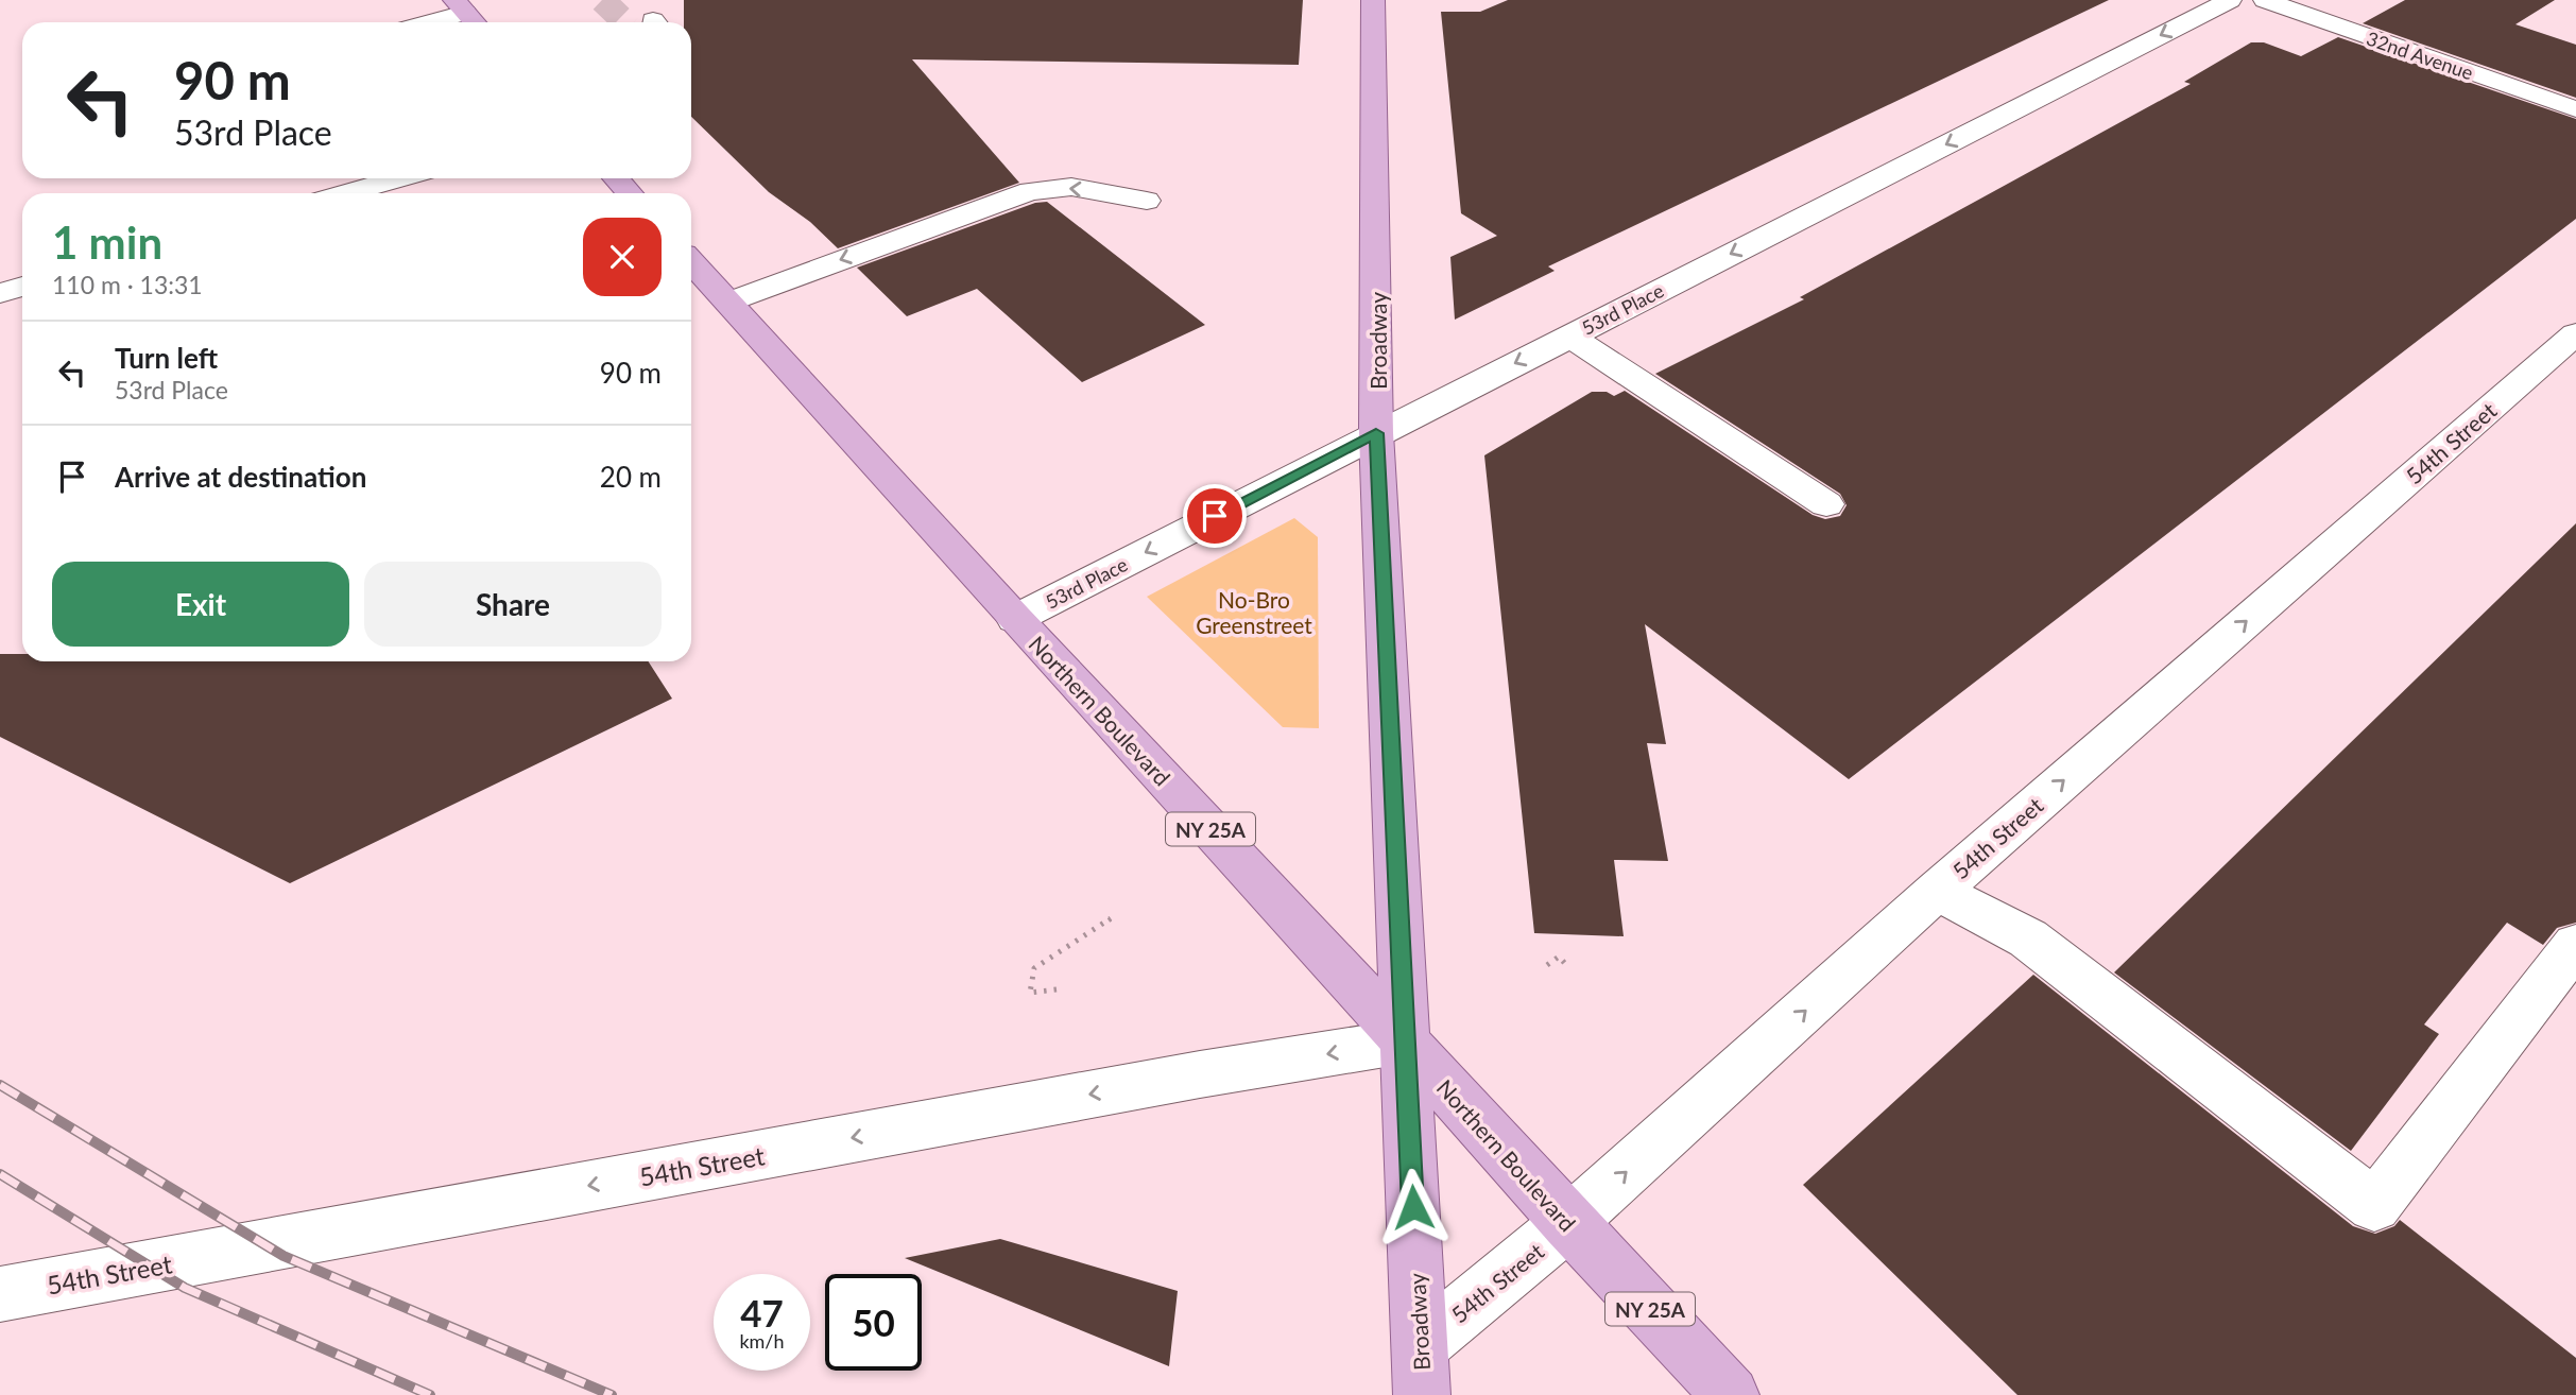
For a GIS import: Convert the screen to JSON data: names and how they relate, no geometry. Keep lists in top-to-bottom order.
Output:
{
  "streets": {
    "main road": ["Broadway", "Northern Boulevard", "NY 25A"],
    "street": ["32nd Avenue", "53rd Place", "54th Street"]
  },
  "crossings": [
    ["53rd Place", "Broadway"],
    ["53rd Place", "Northern Boulevard"],
    ["Broadway", "54th Street"],
    ["Broadway", "Northern Boulevard"],
    ["54th Street", "Northern Boulevard"]
  ],
  "one_way": ["53rd Place"],
  "parks": ["No-Bro Greenstreet"],
  "page": {
    "turn": ["90 m", "53rd Place"],
    "heading": ["1 min", "110 m · 13:31"],
    "list": [
      {
        "name": "Turn left",
        "note": "53rd Place",
        "value": "90 m"
      },
      {
        "name": "Arrive at destination",
        "value": "20 m"
      }
    ],
    "buttons": ["Exit", "Share"],
    "speed": "47 km/h",
    "limit": "50"
  }
}
